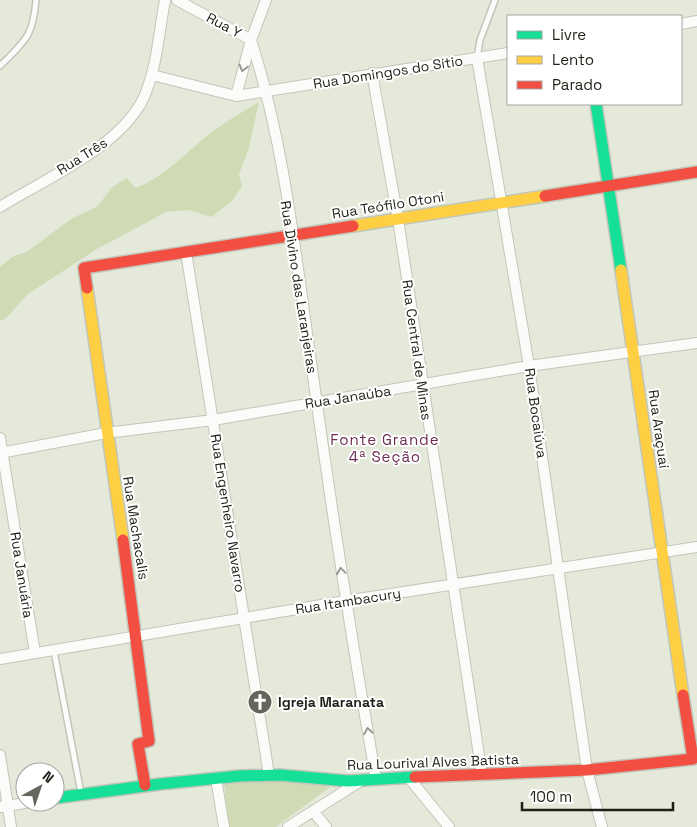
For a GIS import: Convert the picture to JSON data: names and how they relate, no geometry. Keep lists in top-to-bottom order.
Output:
{
  "streets": {
    "street": [
      "Rua Y",
      "Rua Domingos do Sítio",
      "Rua Três",
      "Rua Teófilo Otoni",
      "Rua Divino das Laranjeiras",
      "Rua Central de Minas",
      "Rua Janaúba",
      "Rua Bocaiúva",
      "Rua Araçuaí",
      "Rua Engenheiro Navarro",
      "Rua Machacalis",
      "Rua Januária",
      "Rua Itambacury",
      "Rua Lourival Alves Batista"
    ]
  },
  "crossings": [
    ["Rua Y", "Rua Domingos do Sítio"],
    ["Rua Y", "Rua Divino das Laranjeiras"],
    ["Rua Domingos do Sítio", "Rua Divino das Laranjeiras"],
    ["Rua Domingos do Sítio", "Rua Central de Minas"],
    ["Rua Domingos do Sítio", "Rua Bocaiúva"],
    ["Rua Teófilo Otoni", "Rua Divino das Laranjeiras"],
    ["Rua Teófilo Otoni", "Rua Central de Minas"],
    ["Rua Teófilo Otoni", "Rua Bocaiúva"],
    ["Rua Teófilo Otoni", "Rua Araçuaí"],
    ["Rua Teófilo Otoni", "Rua Engenheiro Navarro"],
    ["Rua Teófilo Otoni", "Rua Machacalis"],
    ["Rua Divino das Laranjeiras", "Rua Janaúba"],
    ["Rua Divino das Laranjeiras", "Rua Itambacury"],
    ["Rua Divino das Laranjeiras", "Rua Lourival Alves Batista"],
    ["Rua Central de Minas", "Rua Janaúba"],
    ["Rua Central de Minas", "Rua Itambacury"],
    ["Rua Central de Minas", "Rua Lourival Alves Batista"],
    ["Rua Janaúba", "Rua Bocaiúva"],
    ["Rua Janaúba", "Rua Araçuaí"],
    ["Rua Janaúba", "Rua Engenheiro Navarro"],
    ["Rua Janaúba", "Rua Machacalis"],
    ["Rua Janaúba", "Rua Januária"],
    ["Rua Bocaiúva", "Rua Itambacury"],
    ["Rua Bocaiúva", "Rua Lourival Alves Batista"],
    ["Rua Araçuaí", "Rua Itambacury"],
    ["Rua Araçuaí", "Rua Lourival Alves Batista"],
    ["Rua Engenheiro Navarro", "Rua Itambacury"],
    ["Rua Engenheiro Navarro", "Rua Lourival Alves Batista"],
    ["Rua Machacalis", "Rua Itambacury"],
    ["Rua Machacalis", "Rua Lourival Alves Batista"],
    ["Rua Januária", "Rua Itambacury"]
  ],
  "one_way": ["Rua Divino das Laranjeiras"],
  "districts": ["Fonte Grande 4ª Seção"],
  "places": {
    "church": ["Igreja Maranata"]
  },
  "legend": ["Livre", "Lento", "Parado"],
  "scale_bar": "100 m",
  "north": "top right"
}
